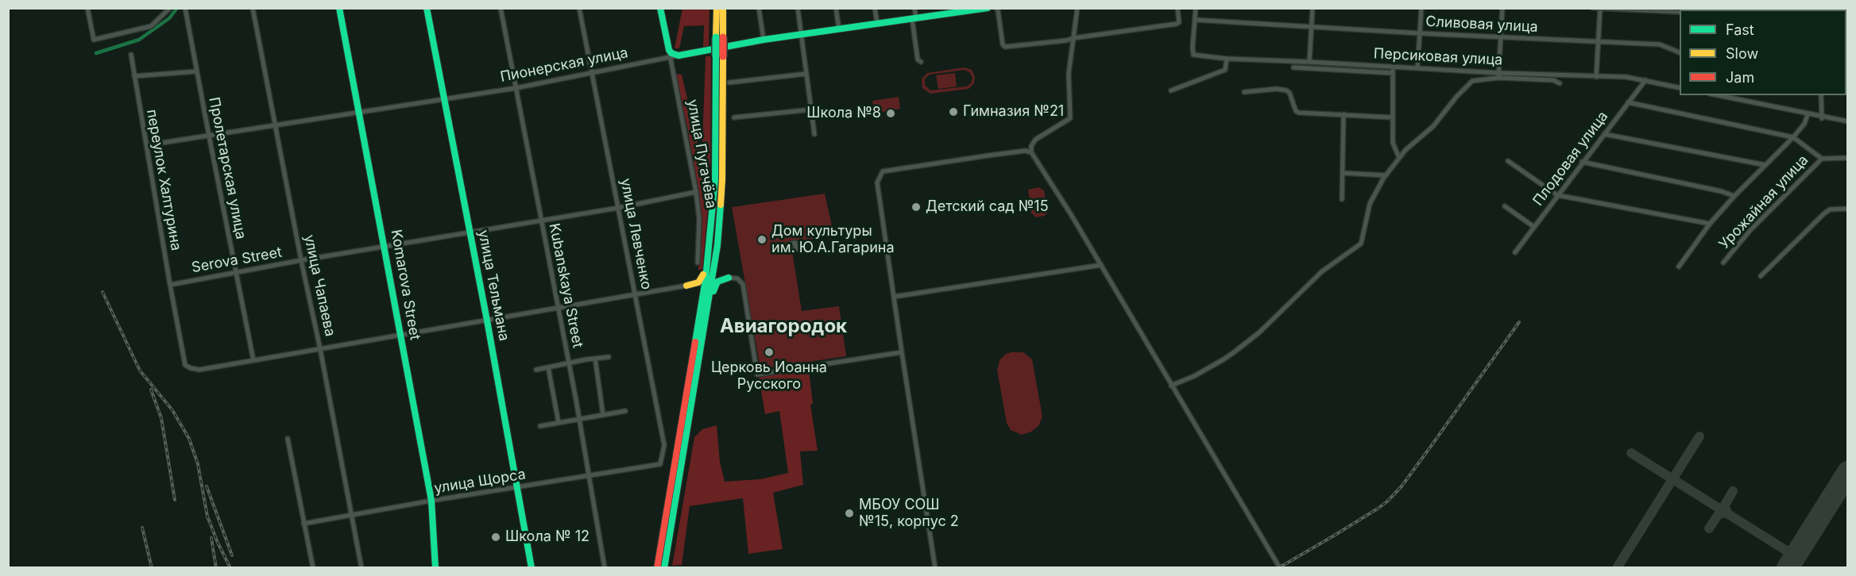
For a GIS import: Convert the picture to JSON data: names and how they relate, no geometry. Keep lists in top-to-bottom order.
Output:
{
  "streets": {
    "main road": ["улица Пугачёва", "Komarova Street", "улица Тельмана"],
    "street": [
      "Сливовая улица",
      "Персиковая улица",
      "Пионерская улица",
      "Плодовая улица",
      "Пролетарская улица",
      "переулок Халтурина",
      "Урожайная улица",
      "улица Левченко",
      "Serova Street",
      "улица Чапаева",
      "Kubanskaya Street",
      "улица Щорса"
    ]
  },
  "crossings": [
    ["Сливовая улица", "Персиковая улица"],
    ["Персиковая улица", "Плодовая улица"],
    ["Пионерская улица", "улица Пугачёва"],
    ["Пионерская улица", "Пролетарская улица"],
    ["Пионерская улица", "переулок Халтурина"],
    ["Пионерская улица", "улица Левченко"],
    ["Пионерская улица", "Komarova Street"],
    ["Пионерская улица", "улица Чапаева"],
    ["Пионерская улица", "улица Тельмана"],
    ["Пионерская улица", "Kubanskaya Street"],
    ["улица Пугачёва", "Serova Street"],
    ["Пролетарская улица", "переулок Халтурина"],
    ["Пролетарская улица", "Serova Street"],
    ["переулок Халтурина", "Serova Street"],
    ["улица Левченко", "Serova Street"],
    ["улица Левченко", "улица Щорса"],
    ["Serova Street", "Komarova Street"],
    ["Serova Street", "улица Чапаева"],
    ["Serova Street", "улица Тельмана"],
    ["Serova Street", "Kubanskaya Street"],
    ["Komarova Street", "улица Щорса"],
    ["улица Чапаева", "улица Щорса"],
    ["улица Тельмана", "улица Щорса"],
    ["Kubanskaya Street", "улица Щорса"]
  ],
  "districts": ["Авиагородок"],
  "places": [
    "Гимназия №21",
    "Школа №8",
    "Детский сад №15",
    "Дом культуры им. Ю.А.Гагарина",
    "Церковь Иоанна Русского",
    "МБОУ СОШ №15, корпус 2",
    "Школа № 12"
  ],
  "legend": ["Fast", "Slow", "Jam"]
}
